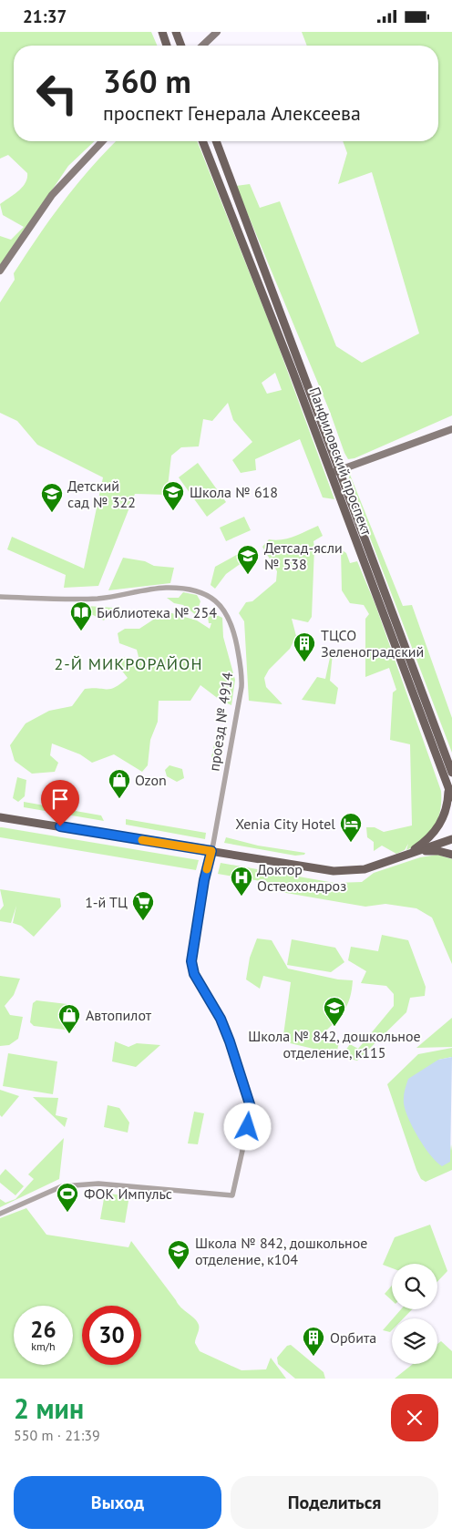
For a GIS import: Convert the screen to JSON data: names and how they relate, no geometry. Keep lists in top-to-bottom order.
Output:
{
  "streets": {
    "main road": ["Панфиловский проспект"],
    "street": ["проезд № 4914"]
  },
  "districts": ["2-Й МИКРОРАЙОН"],
  "places": {
    "school or university": [
      "Школа № 618",
      "Детский сад № 322",
      "Детсад-ясли № 538",
      "Школа № 842, дошкольное отделение, к115",
      "Школа № 842, дошкольное отделение, к104"
    ],
    "library": ["Библиотека № 254"],
    "building": ["ТЦСО Зеленоградский", "Орбита"],
    "shop": ["Ozon", "Автопилот"],
    "hotel": ["Xenia City Hotel"],
    "hospital": ["Доктор Остеохондроз"],
    "supermarket": ["1-й ТЦ"],
    "sports": ["ФОК Импульс"]
  },
  "page": {
    "status": "21:37",
    "turn": ["360 m", "проспект Генерала Алексеева"],
    "speed": "26 km/h",
    "limit": "30",
    "heading": ["2 мин", "550 m · 21:39"],
    "buttons": ["Выход", "Поделиться"]
  }
}
